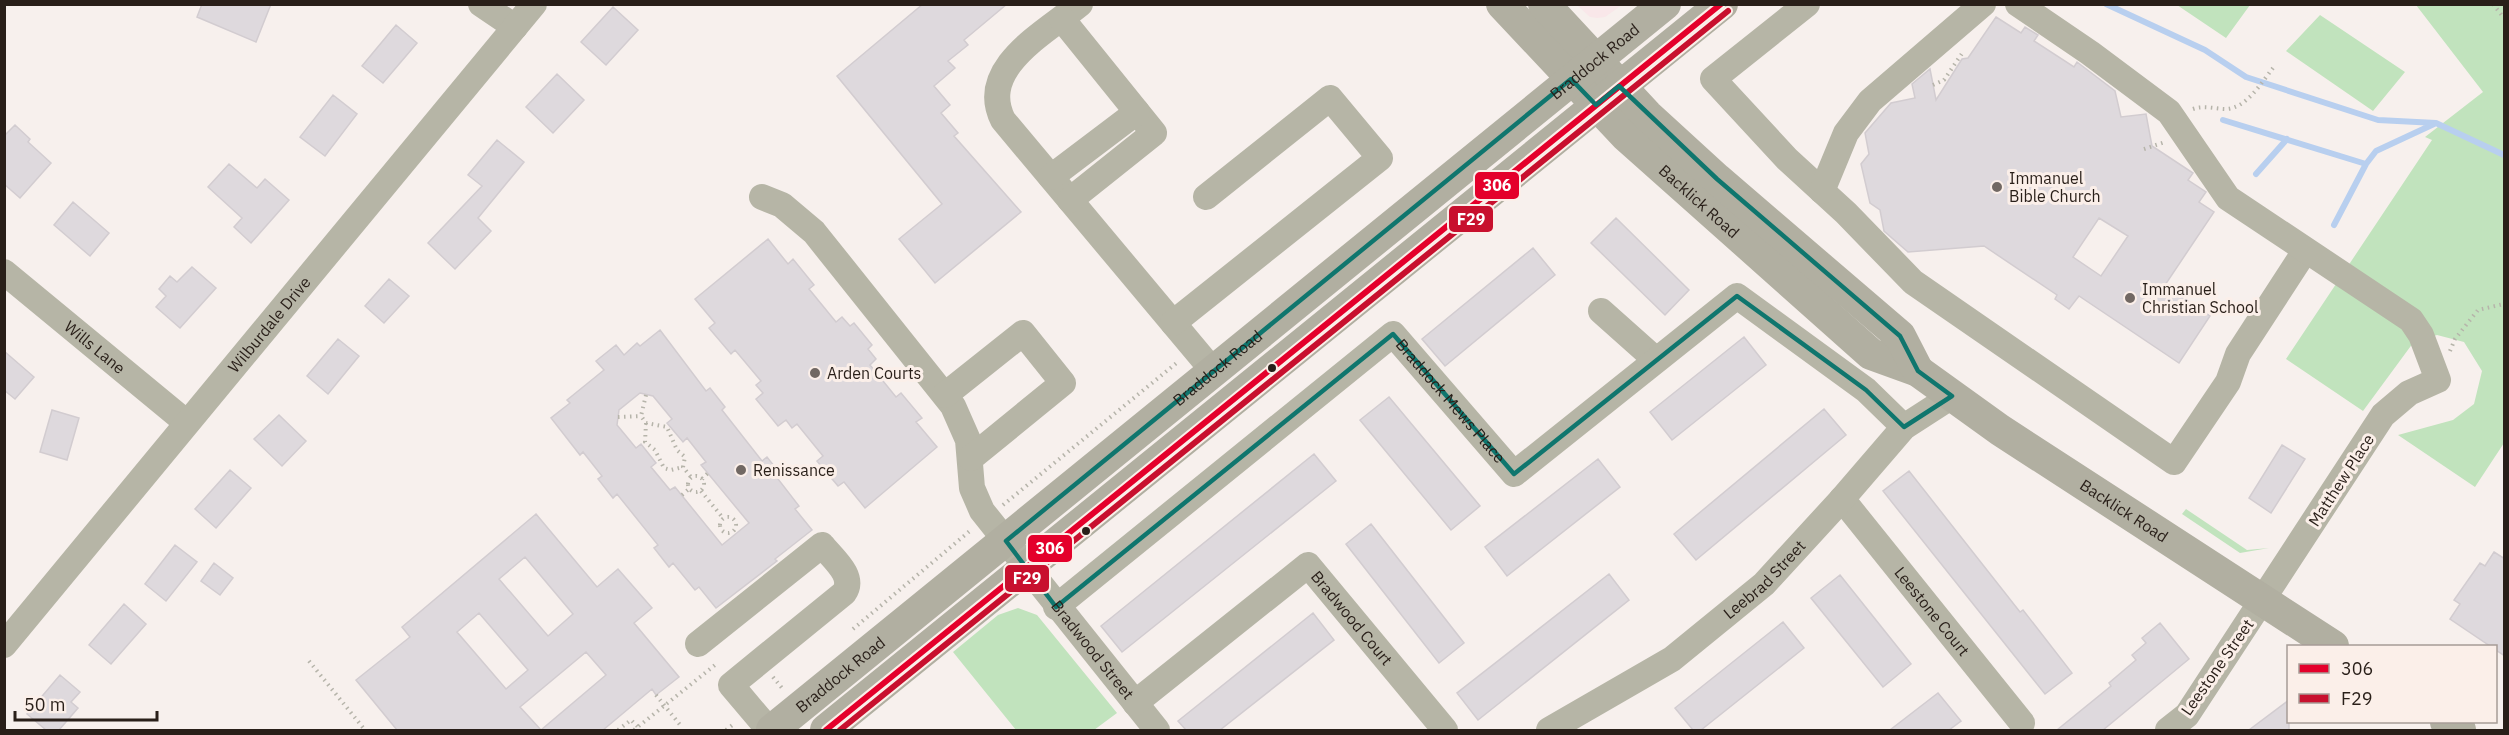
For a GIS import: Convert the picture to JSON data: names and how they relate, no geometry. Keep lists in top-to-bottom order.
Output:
{
  "streets": {
    "main road": ["Braddock Road", "Backlick Road"],
    "street": [
      "Wilburdale Drive",
      "Wills Lane",
      "Braddock Mews Place",
      "Matthew Place",
      "Leebrad Street",
      "Leestone Court",
      "Bradwood Court",
      "Bradwood Street",
      "Leestone Street"
    ]
  },
  "crossings": [
    ["Braddock Road", "Backlick Road"],
    ["Braddock Road", "Bradwood Street"],
    ["Backlick Road", "Matthew Place"],
    ["Backlick Road", "Leebrad Street"],
    ["Backlick Road", "Leestone Street"],
    ["Wilburdale Drive", "Wills Lane"],
    ["Braddock Mews Place", "Leebrad Street"],
    ["Braddock Mews Place", "Bradwood Street"],
    ["Matthew Place", "Leestone Street"],
    ["Leebrad Street", "Leestone Court"],
    ["Bradwood Court", "Bradwood Street"]
  ],
  "places": [
    "Immanuel Bible Church",
    "Immanuel Christian School",
    "Arden Courts",
    "Renissance"
  ],
  "lines": ["transit line 306", "transit line F29"],
  "legend": ["306", "F29"],
  "scale_bar": "50 m"
}
